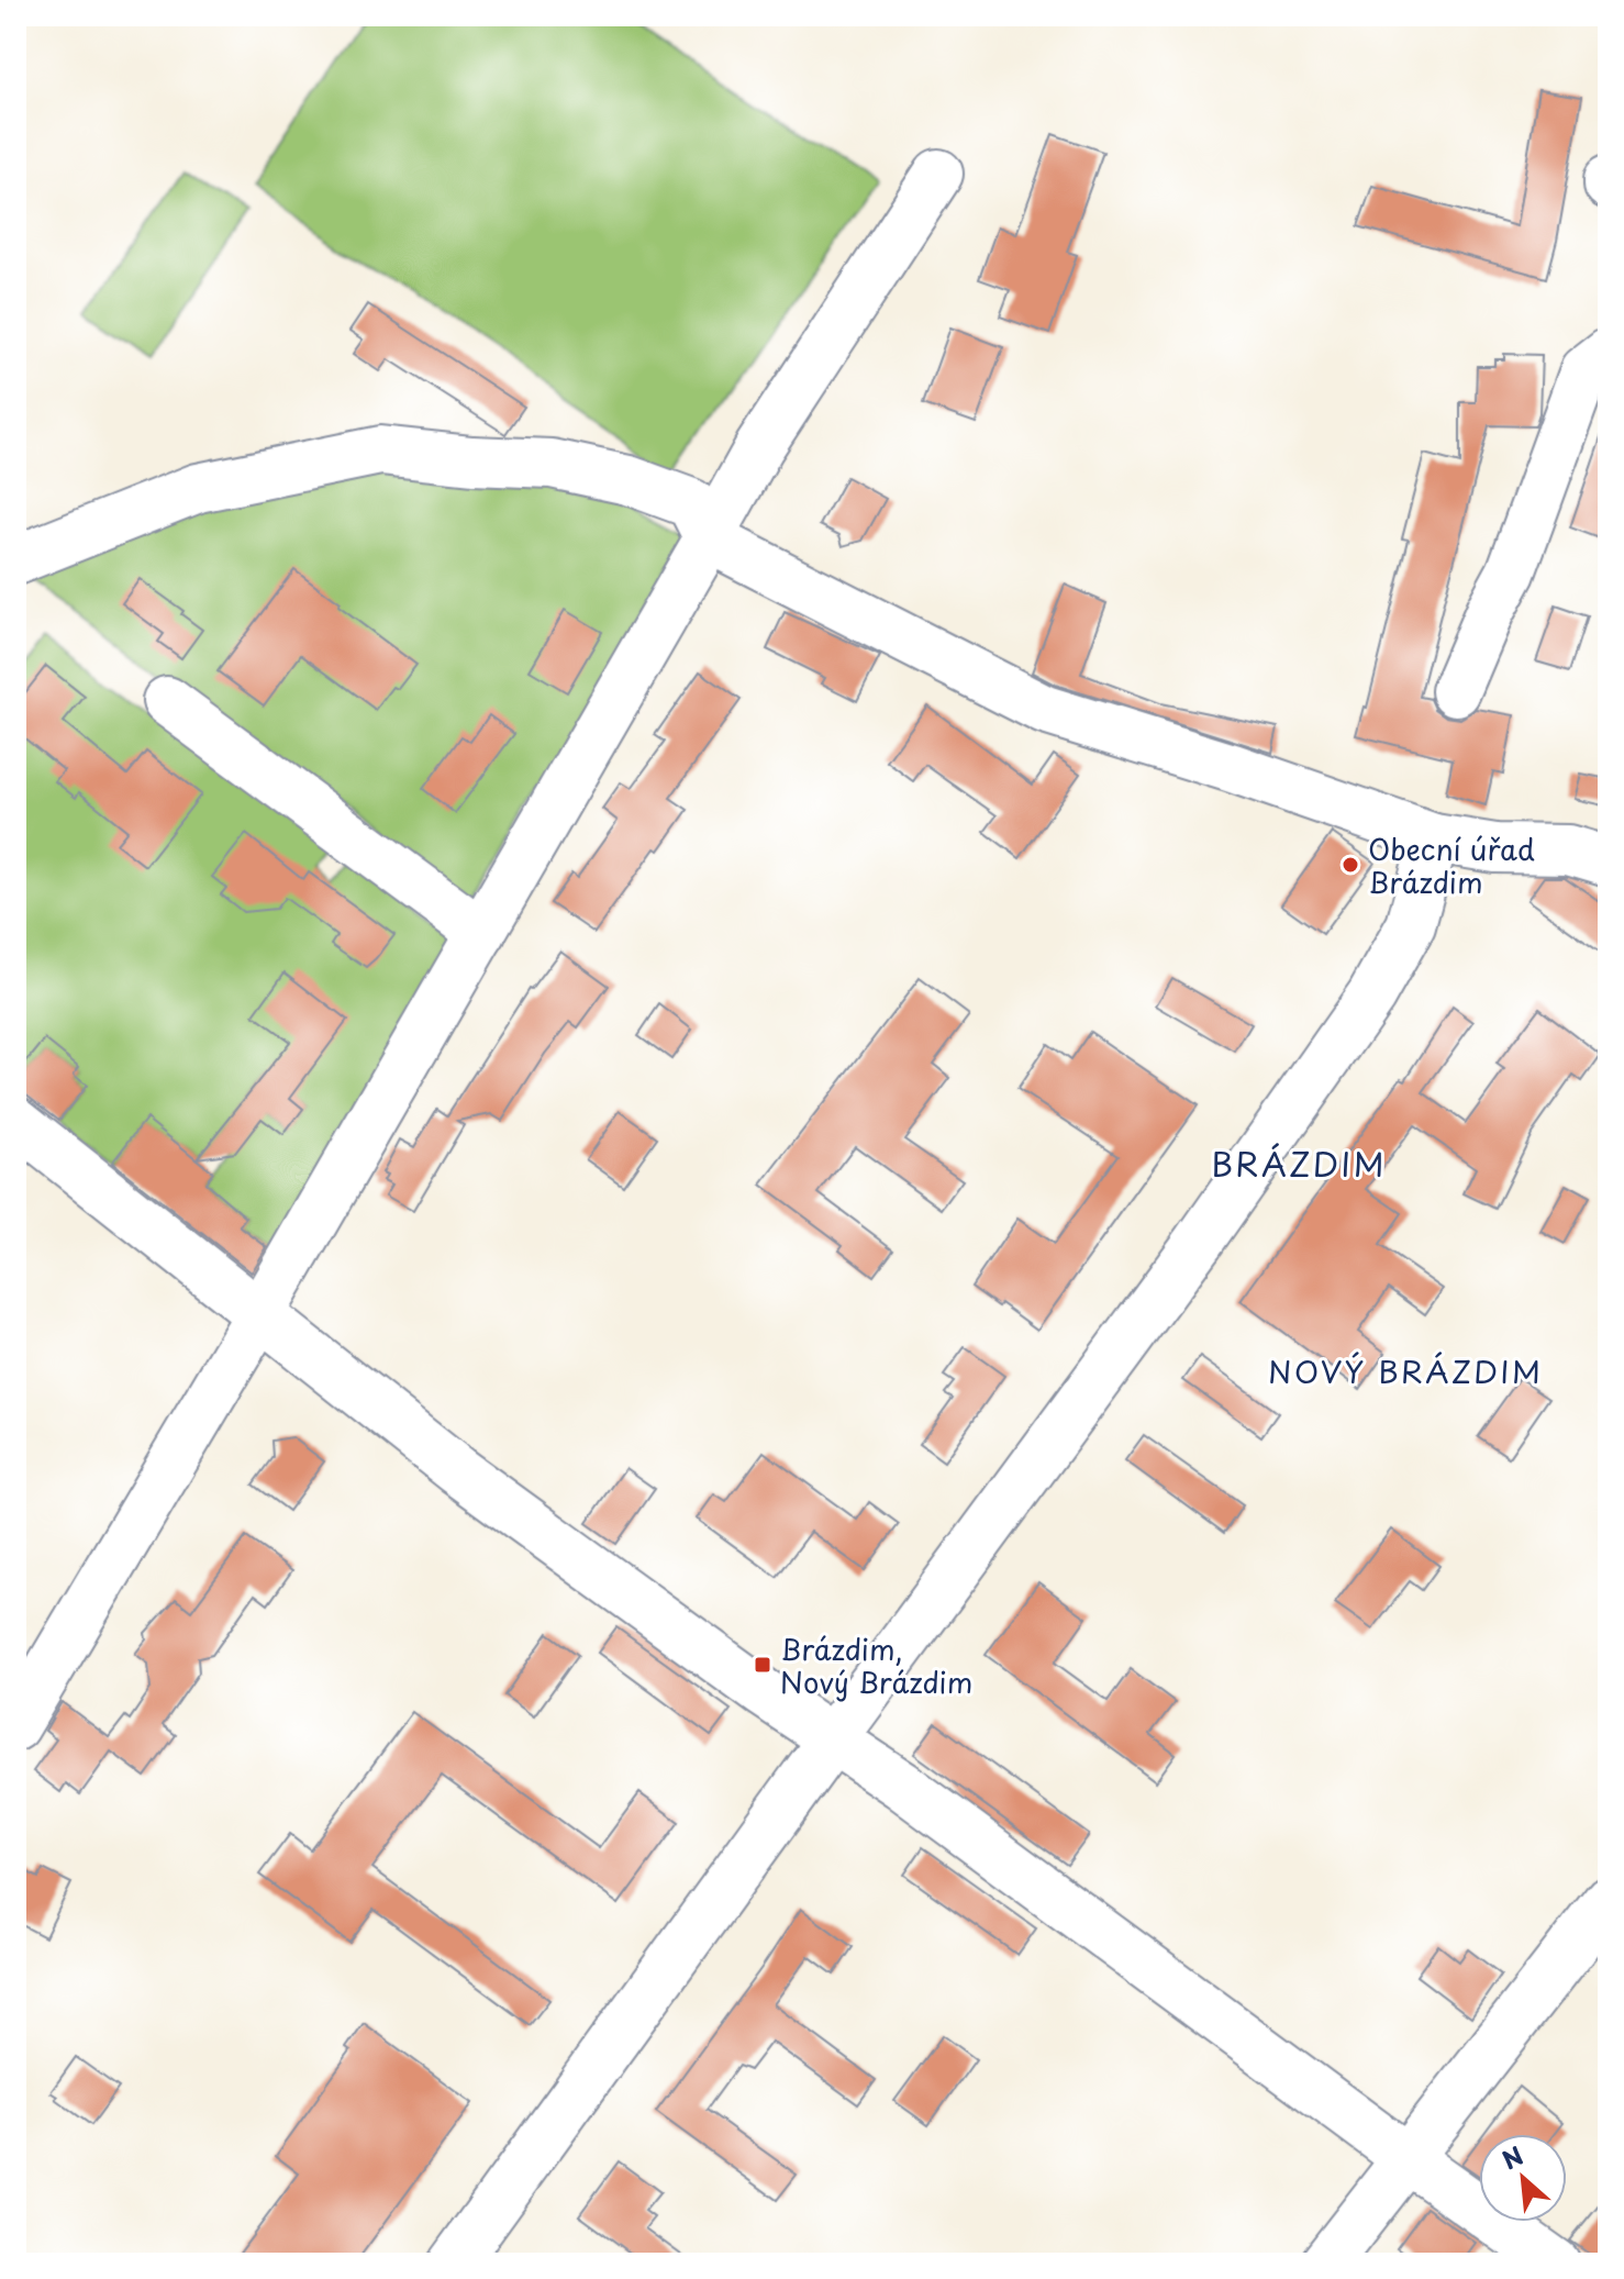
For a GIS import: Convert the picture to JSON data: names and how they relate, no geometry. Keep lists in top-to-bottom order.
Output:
{
  "districts": ["BRÁZDIM", "NOVÝ BRÁZDIM"],
  "places": {
    "other": ["Obecní úřad Brázdim"],
    "transit": ["Brázdim, Nový Brázdim"]
  },
  "north": "top left"
}
